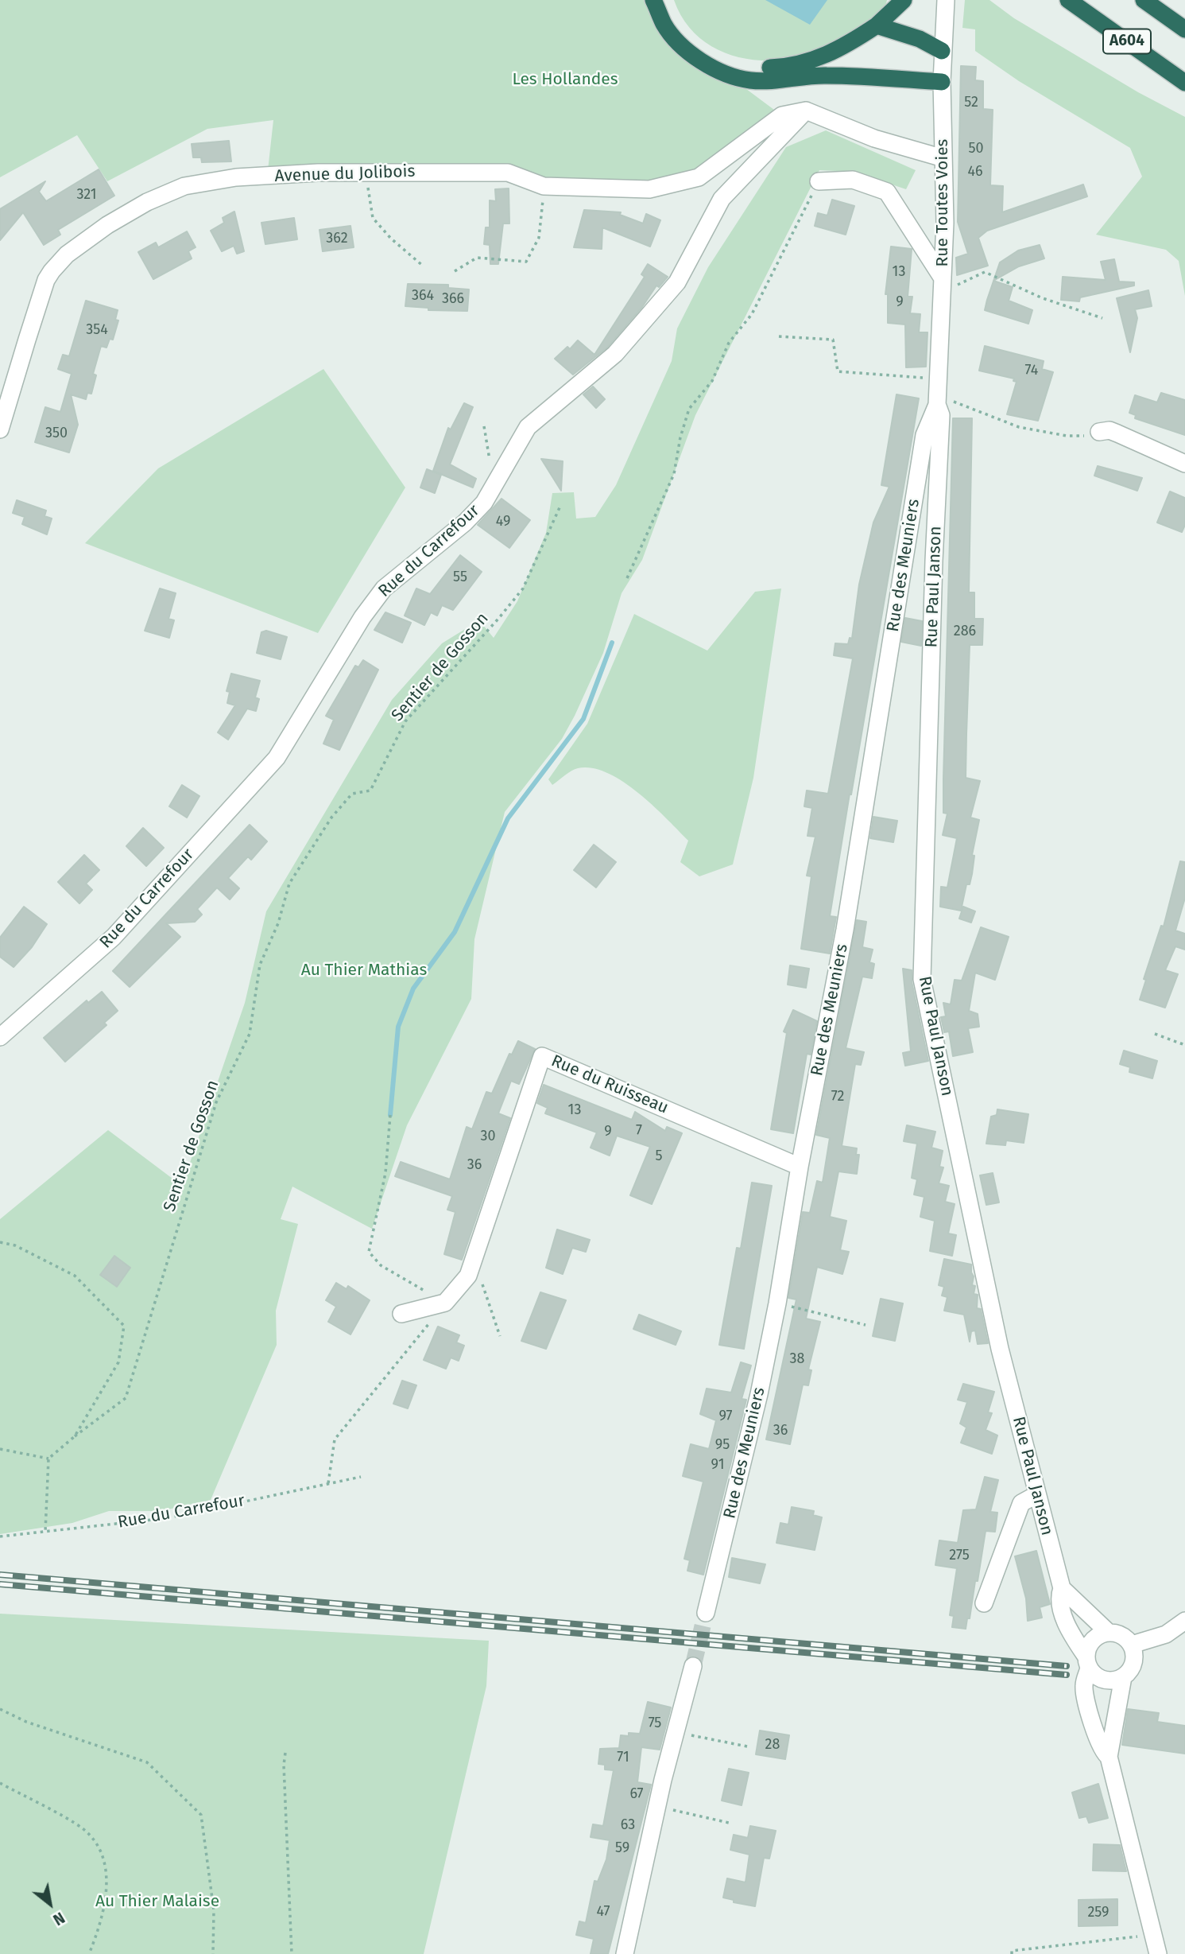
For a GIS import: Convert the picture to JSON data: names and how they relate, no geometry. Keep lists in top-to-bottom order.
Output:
{
  "streets": {
    "highway": ["A604"],
    "street": [
      "Avenue du Jolibois",
      "Rue Toutes Voies",
      "Rue du Carrefour",
      "Rue des Meuniers",
      "Rue Paul Janson",
      "Rue du Ruisseau"
    ],
    "path": ["Sentier de Gosson"]
  },
  "crossings": [
    ["Avenue du Jolibois", "Rue du Carrefour"],
    ["Rue Toutes Voies", "Rue des Meuniers"],
    ["Rue Toutes Voies", "Rue Paul Janson"],
    ["Rue des Meuniers", "Rue Paul Janson"],
    ["Rue des Meuniers", "Rue du Ruisseau"]
  ],
  "parks": ["Les Hollandes", "Au Thier Mathias", "Au Thier Malaise"],
  "house_numbers": [
    "52",
    "50",
    "46",
    "321",
    "362",
    "13",
    "364",
    "366",
    "9",
    "354",
    "74",
    "350",
    "49",
    "55",
    "286",
    "72",
    "13",
    "7",
    "9",
    "30",
    "5",
    "36",
    "38",
    "97",
    "36",
    "95",
    "91",
    "275",
    "75",
    "28",
    "71",
    "67",
    "63",
    "59",
    "47",
    "259"
  ],
  "north": "bottom right"
}
